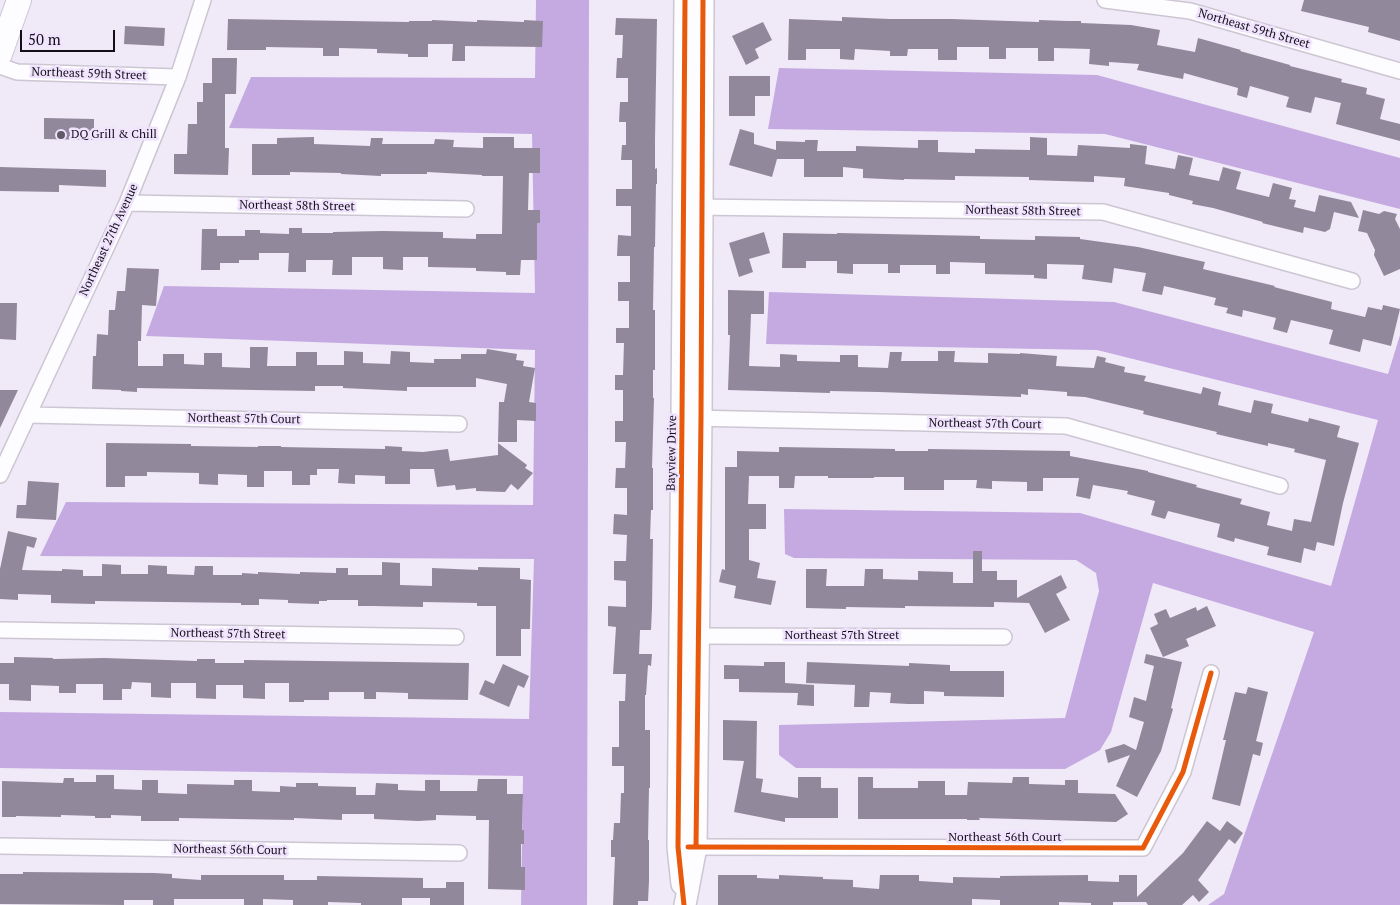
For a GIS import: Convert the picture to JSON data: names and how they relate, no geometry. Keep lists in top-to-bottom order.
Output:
{
  "streets": {
    "street": [
      "Northeast 59th Street",
      "Northeast 58th Street",
      "Northeast 27th Avenue",
      "Northeast 57th Court",
      "Northeast 57th Street",
      "Northeast 56th Court"
    ],
    "cycle path": ["Bayview Drive"]
  },
  "crossings": [
    ["Northeast 59th Street", "Northeast 27th Avenue"],
    ["Northeast 58th Street", "Northeast 27th Avenue"],
    ["Northeast 27th Avenue", "Northeast 57th Court"]
  ],
  "places": ["DQ Grill & Chill"],
  "scale_bar": "50 m"
}
